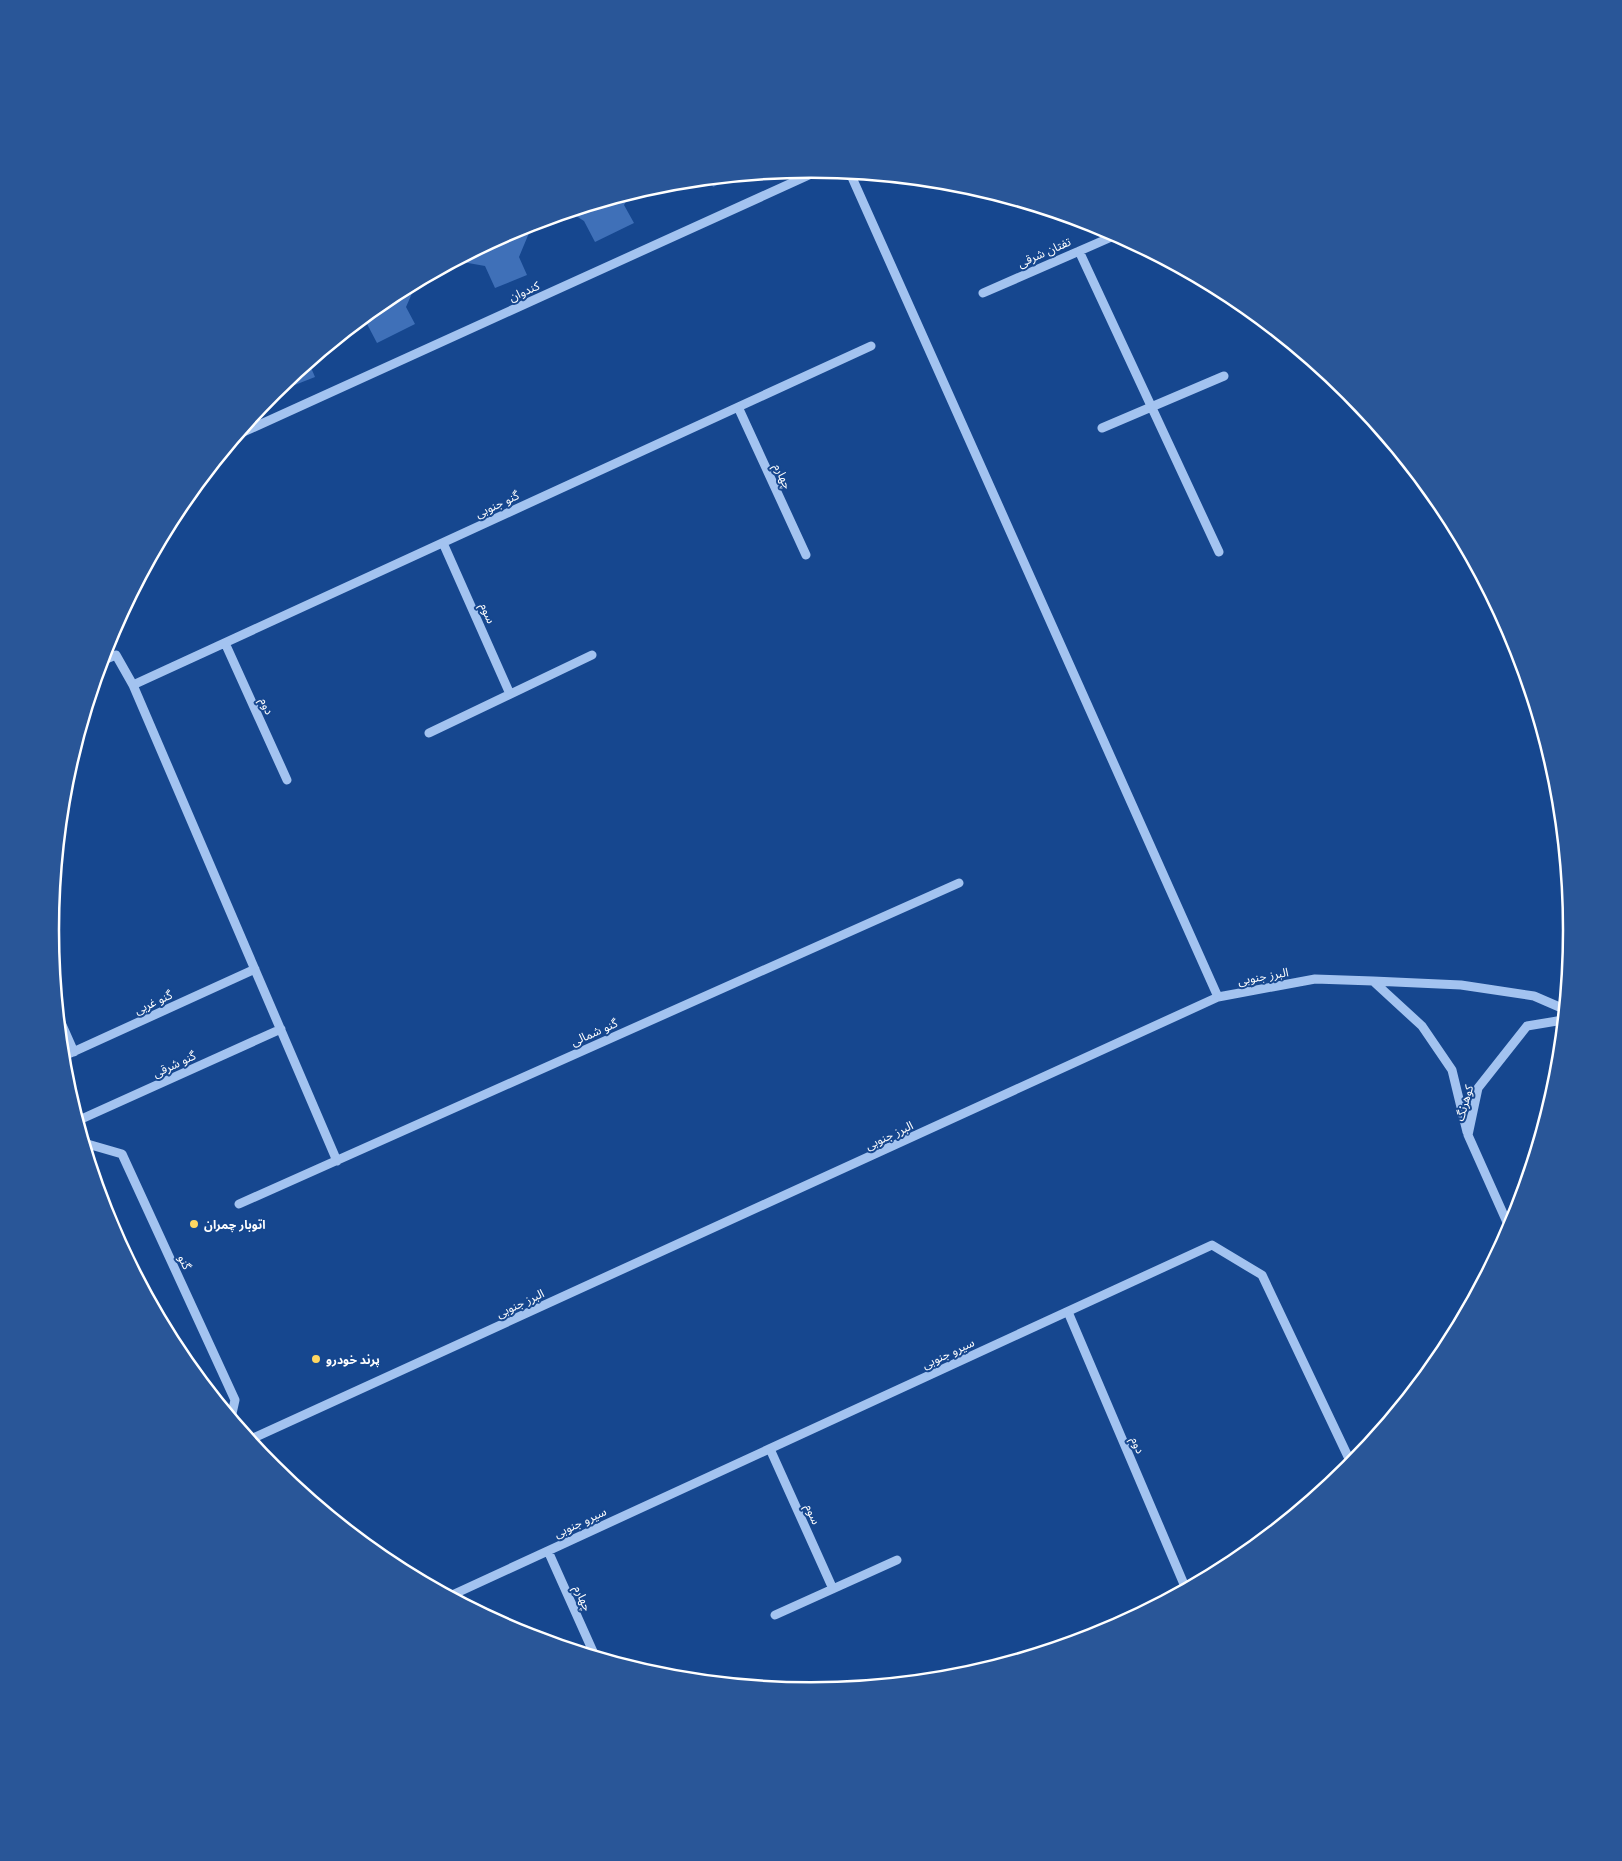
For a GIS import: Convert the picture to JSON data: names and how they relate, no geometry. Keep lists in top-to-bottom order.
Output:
{
  "streets": {
    "street": [
      "تفتان شرقی",
      "کندوان",
      "چهارم",
      "گنو جنوبی",
      "سوم",
      "دوم",
      "البرز جنوبی",
      "گنو غربی",
      "گنو شمالی",
      "گنو شرقی",
      "کوهرنگ",
      "گنو",
      "سیرو جنوبی"
    ]
  },
  "crossings": [
    ["چهارم", "گنو جنوبی"],
    ["چهارم", "سیرو جنوبی"],
    ["گنو جنوبی", "سوم"],
    ["گنو جنوبی", "دوم"],
    ["سوم", "سیرو جنوبی"],
    ["دوم", "سیرو جنوبی"]
  ],
  "places": ["اتوبار چمران", "پرند خودرو"]
}
